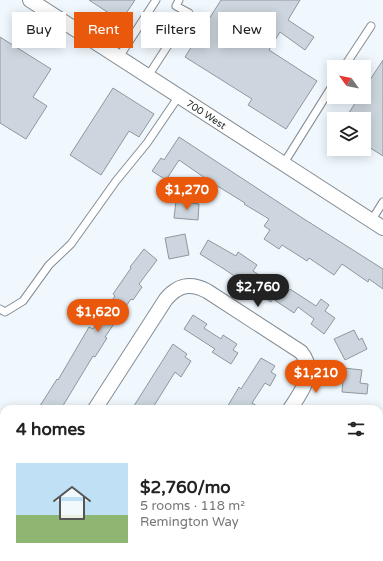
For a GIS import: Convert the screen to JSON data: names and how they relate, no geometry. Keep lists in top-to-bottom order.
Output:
{
  "streets": {
    "street": ["700 West"]
  },
  "north": "top left",
  "page": {
    "chip": [
      "Buy",
      "Rent",
      "Filters",
      "New"
    ],
    "price": [
      "$1,270",
      "$2,760",
      "$1,620",
      "$1,210"
    ],
    "heading": "4 homes",
    "list": [
      {
        "name": "$2,760/mo",
        "note": "5 rooms · 118 m² · Remington Way"
      }
    ]
  }
}
